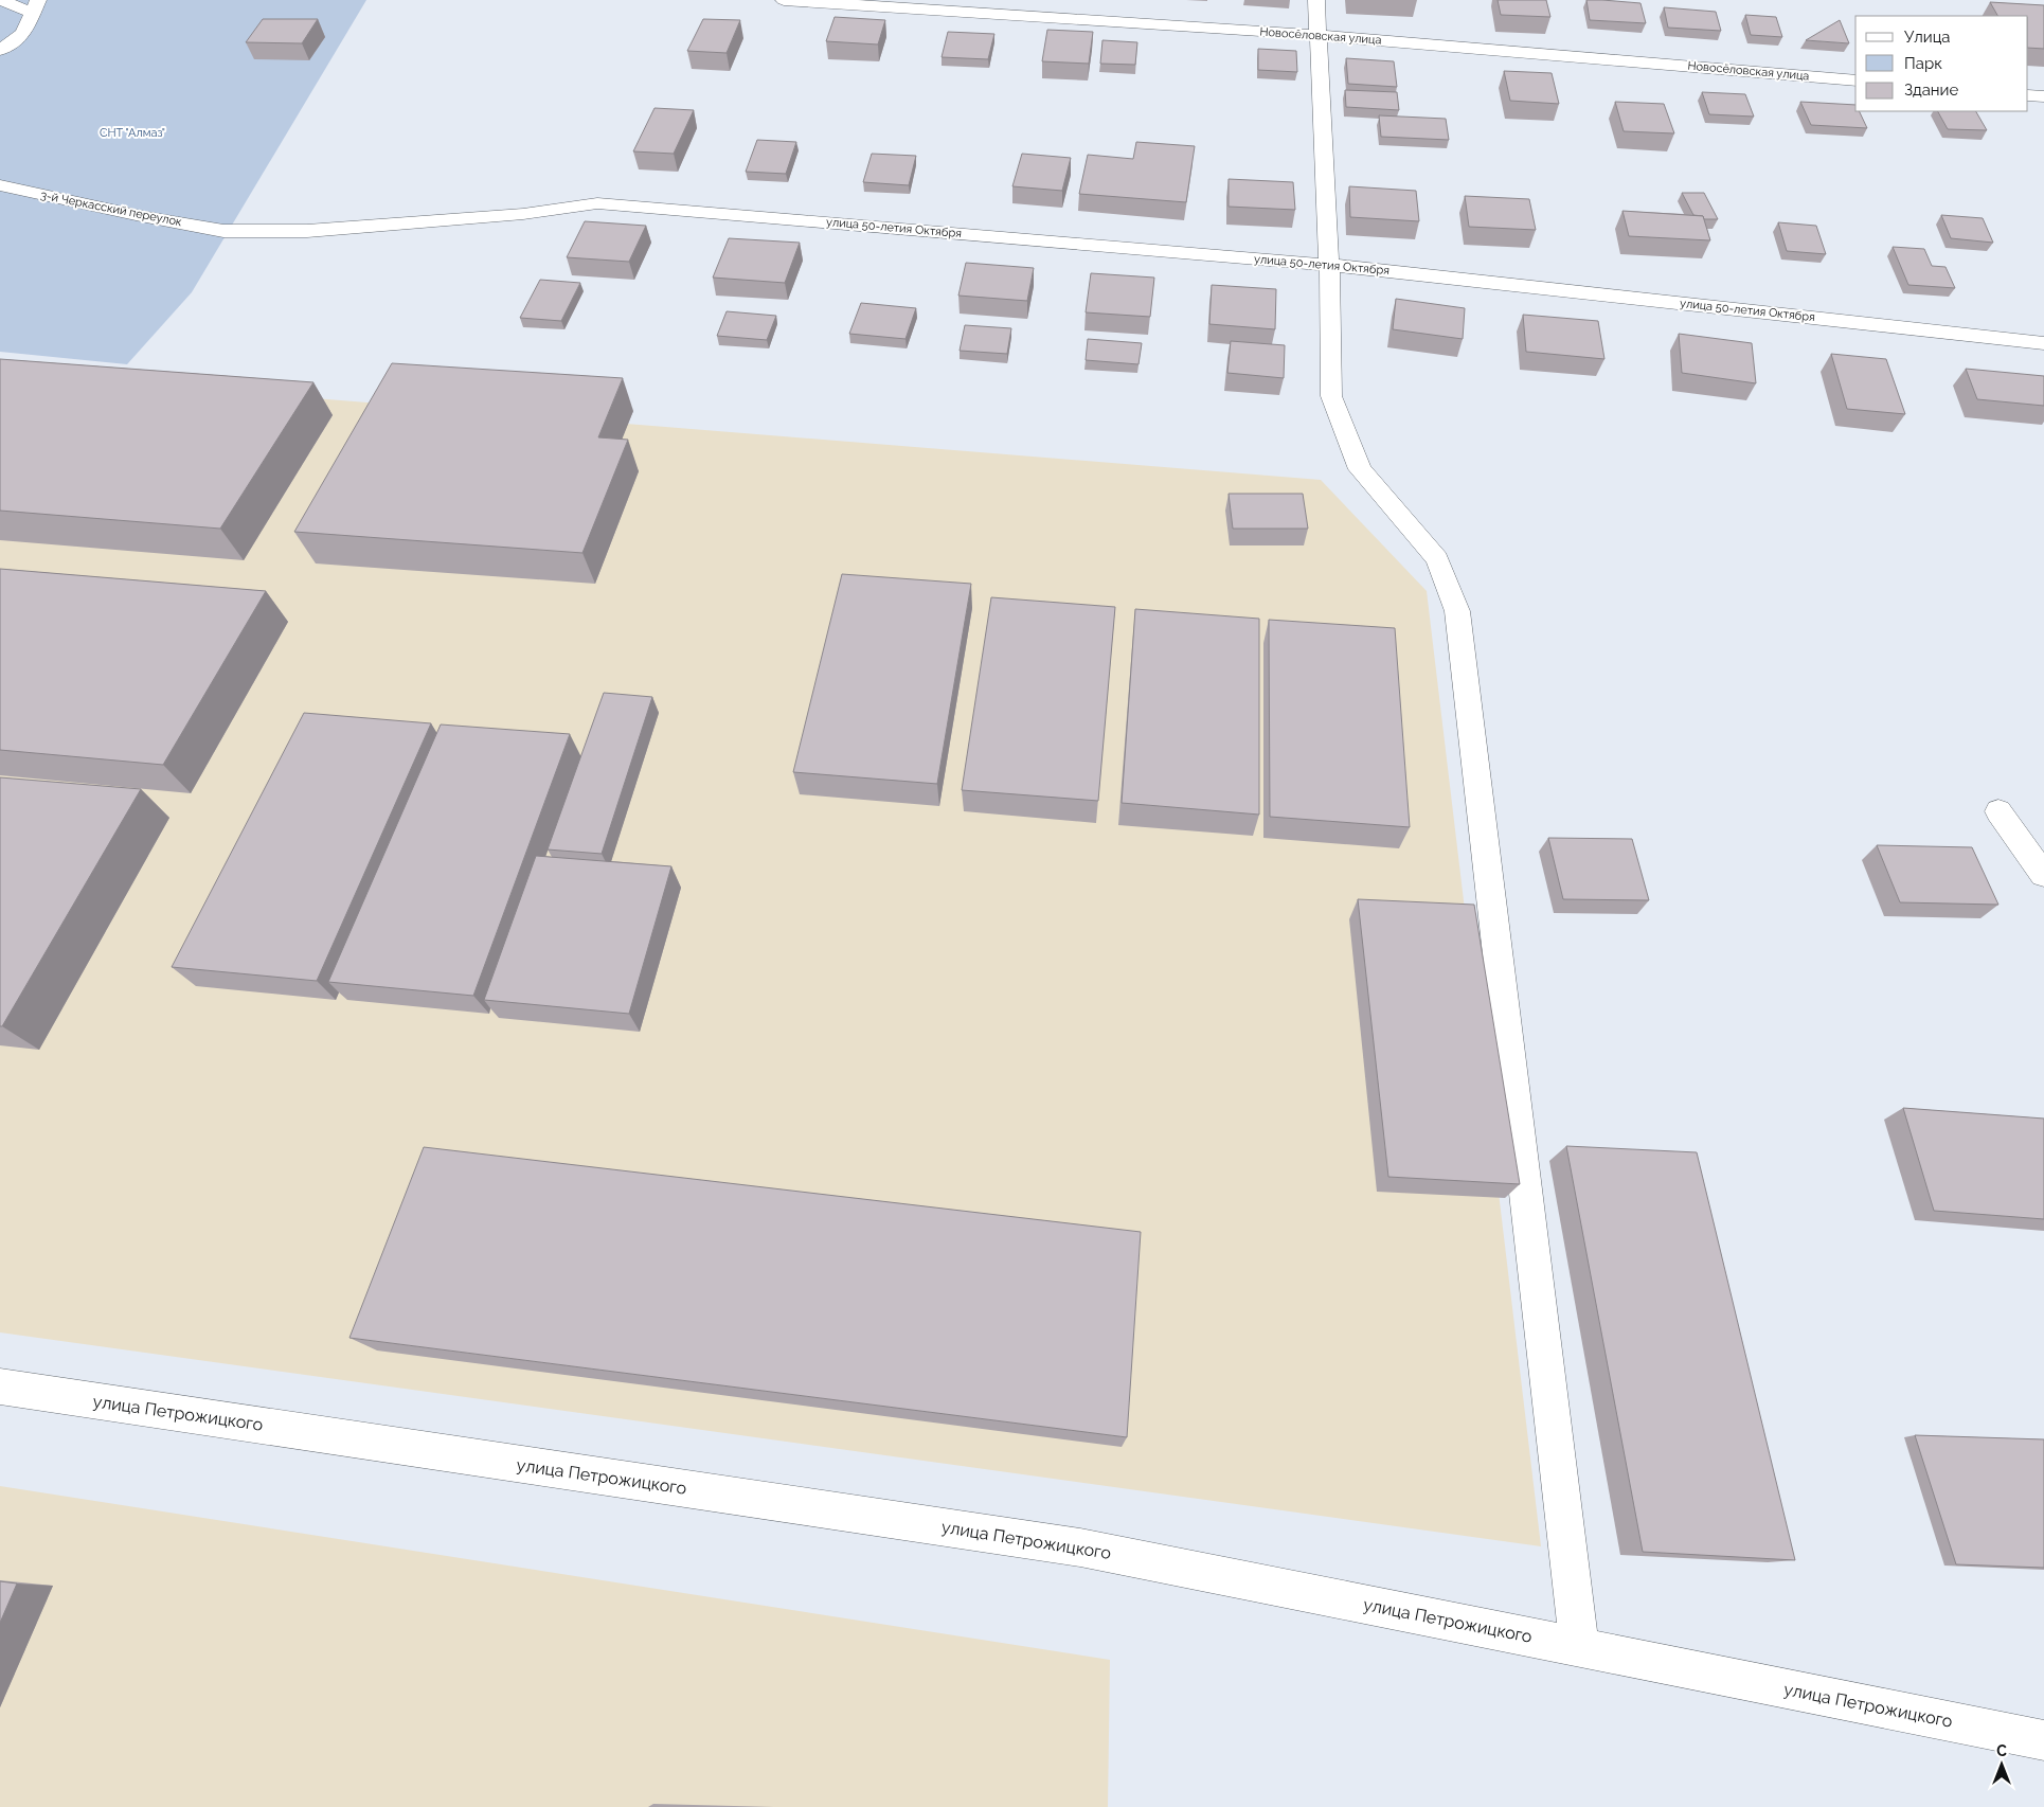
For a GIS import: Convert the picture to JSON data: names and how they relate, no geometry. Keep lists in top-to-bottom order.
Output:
{
  "streets": {
    "street": [
      "Новосёловская улица",
      "3-й Черкасский переулок",
      "улица 50-летия Октября",
      "улица Петрожицкого"
    ]
  },
  "crossings": [
    ["3-й Черкасский переулок", "улица 50-летия Октября"]
  ],
  "parks": ["СНТ \"Алмаз\""],
  "legend": ["Улица", "Парк", "Здание"],
  "north": "top"
}
